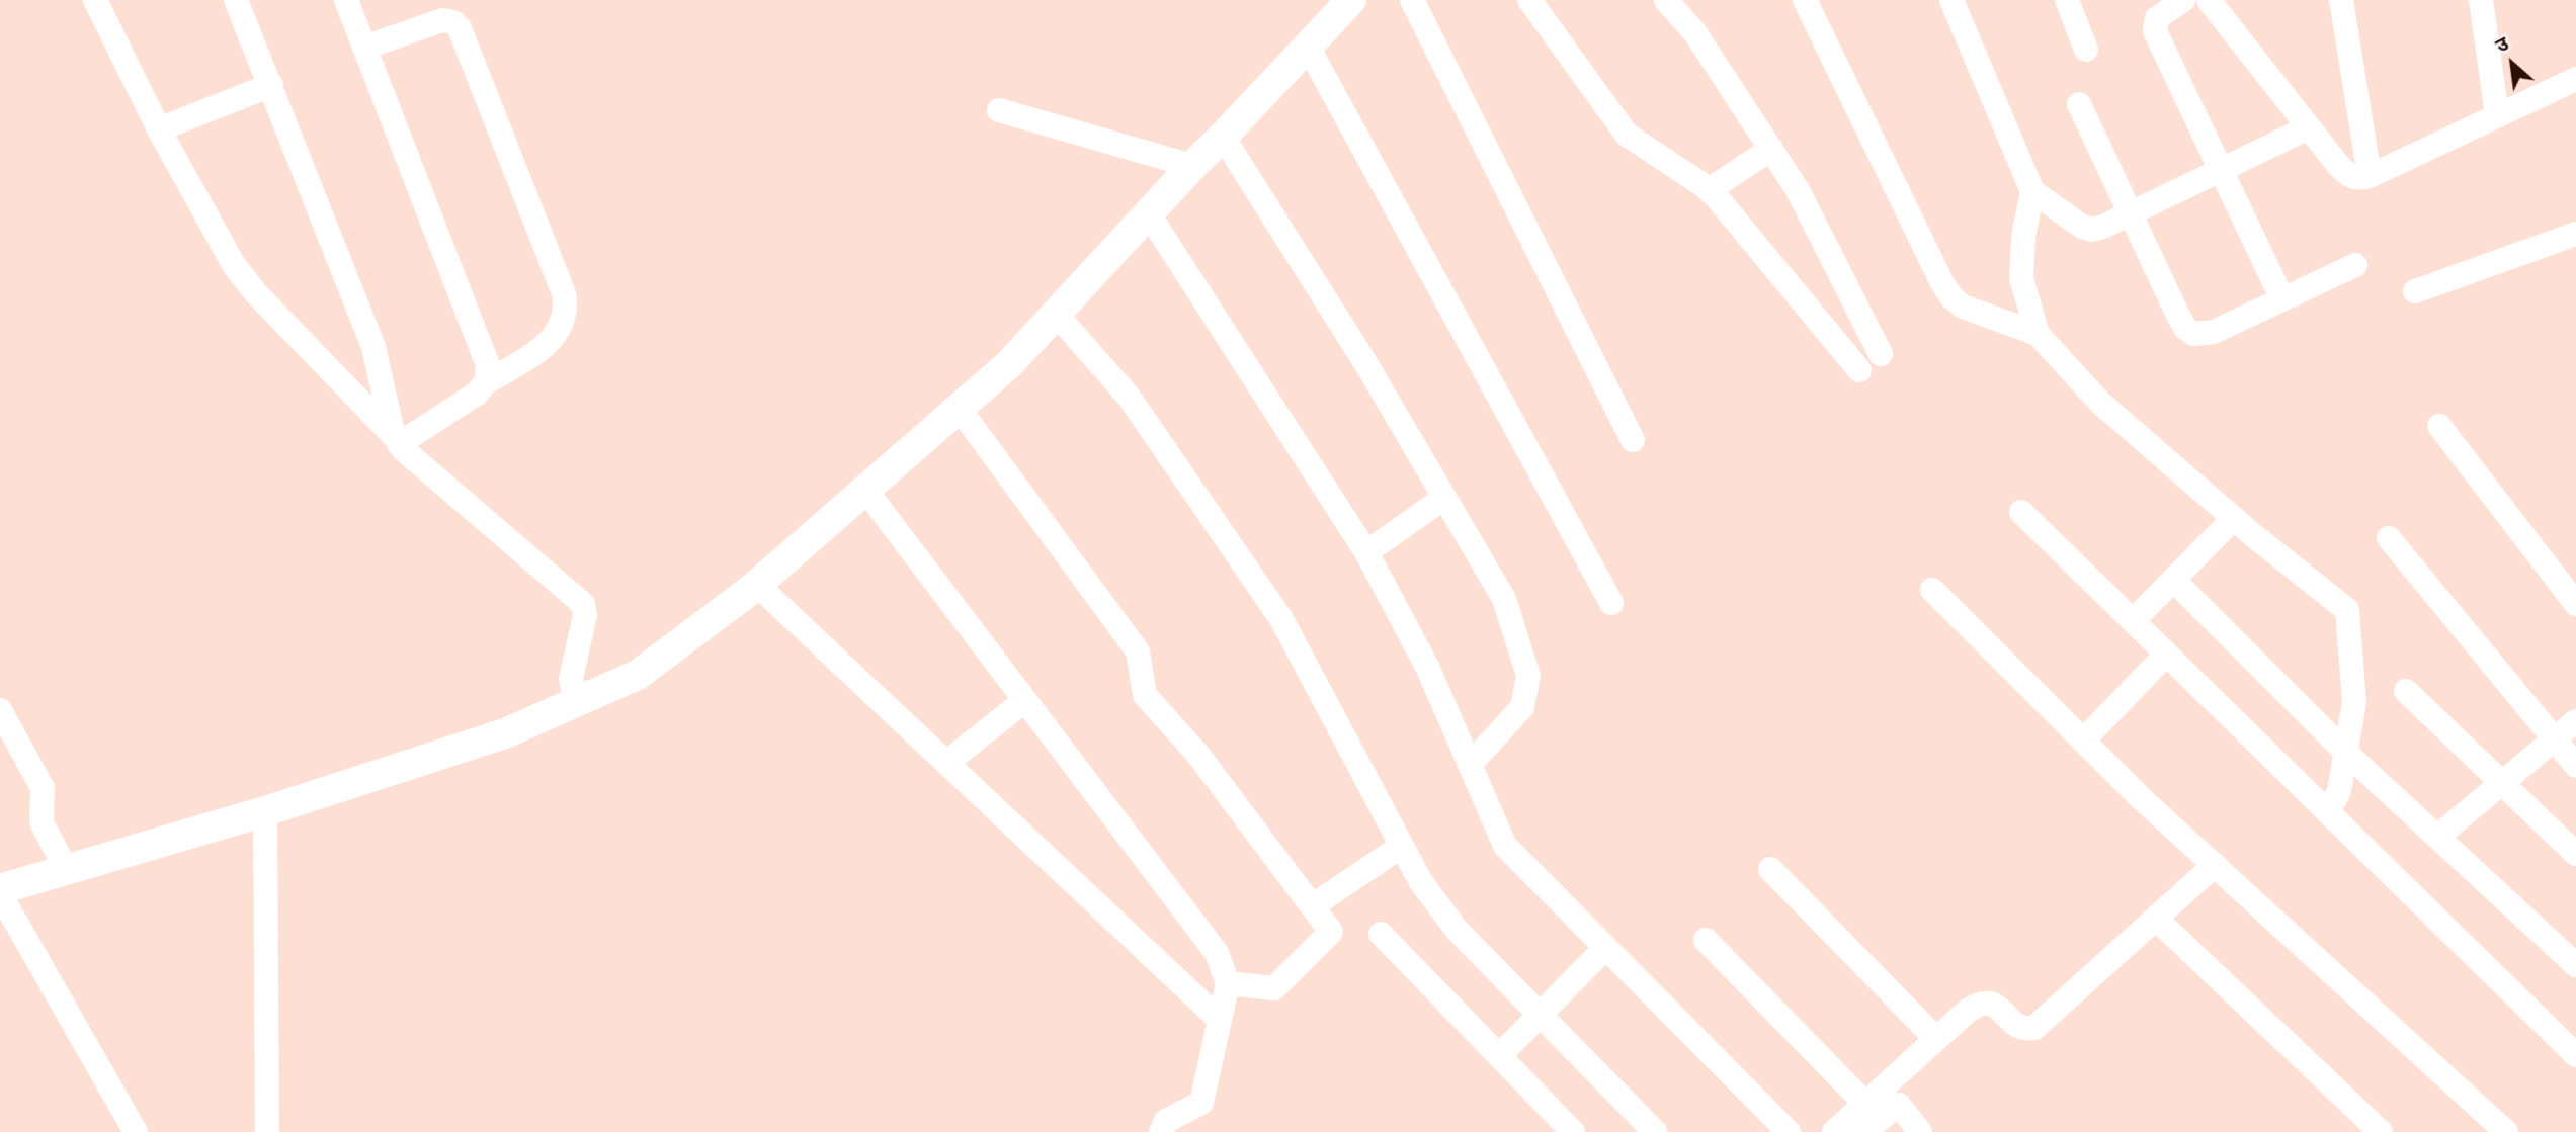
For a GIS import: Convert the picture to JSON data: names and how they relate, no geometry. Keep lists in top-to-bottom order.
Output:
{
  "north": "top left"
}
